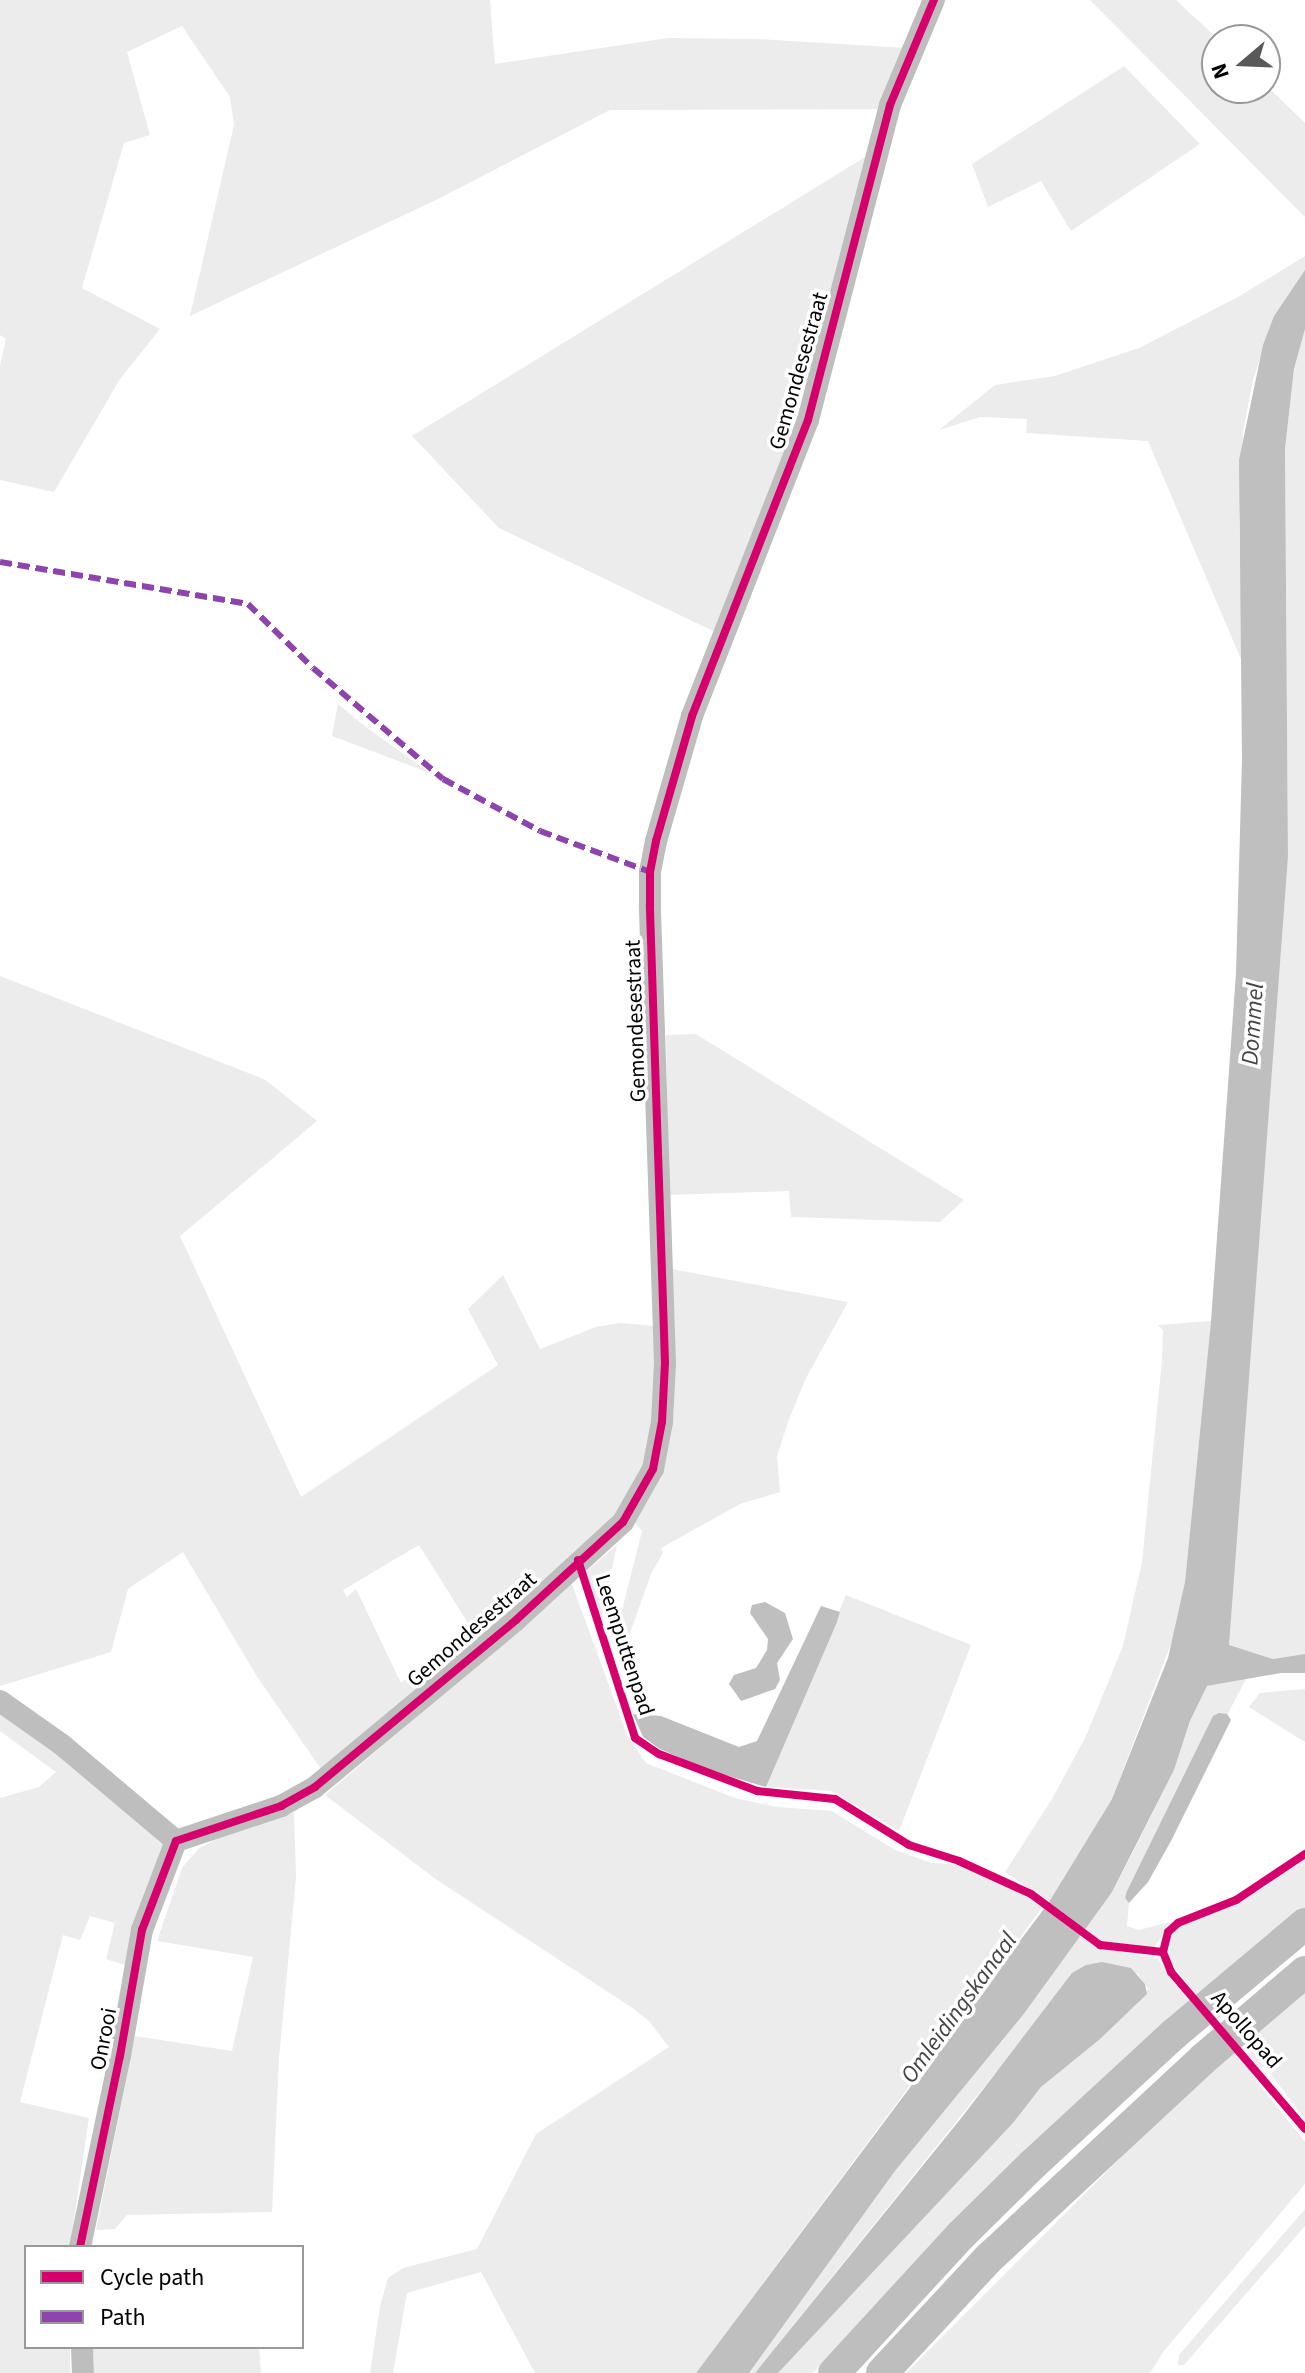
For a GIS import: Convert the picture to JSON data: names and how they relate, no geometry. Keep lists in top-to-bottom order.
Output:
{
  "streets": {
    "street": ["Gemondesestraat", "Onrooi"],
    "cycle path": ["Leemputtenpad", "Apollopad"]
  },
  "crossings": [
    ["Gemondesestraat", "Onrooi"]
  ],
  "water": ["Dommel", "Omleidingskanaal"],
  "legend": ["Cycle path", "Path"],
  "north": "left"
}
